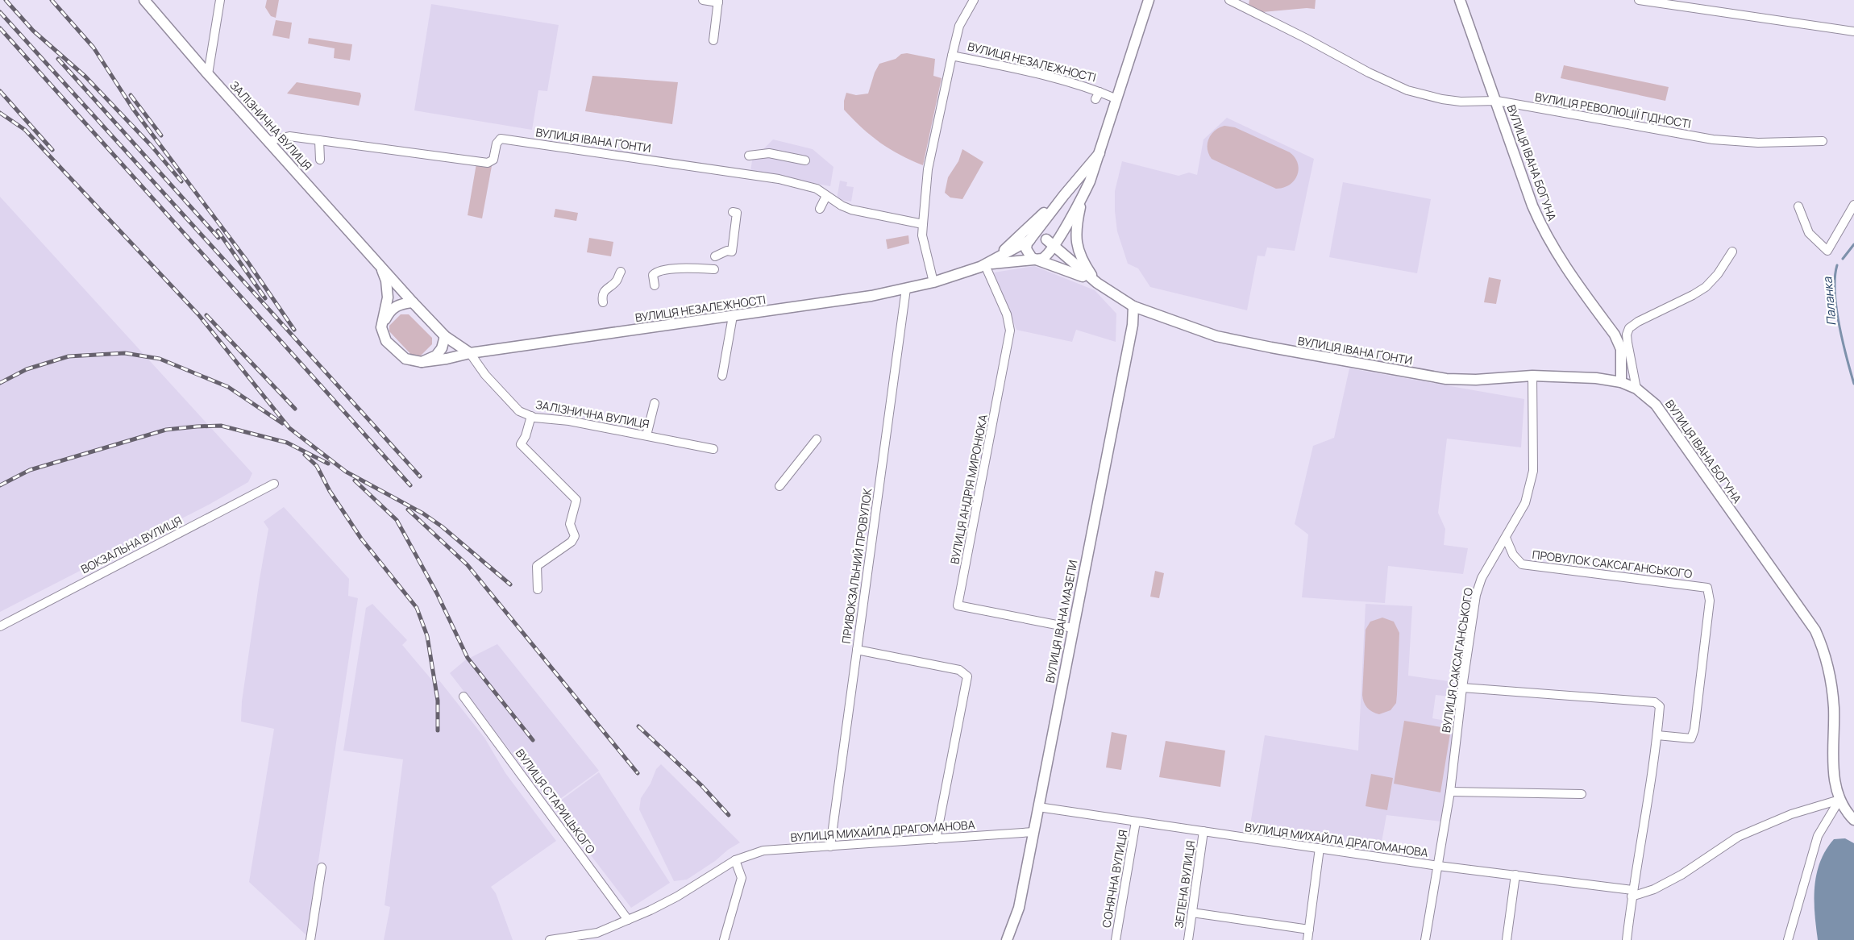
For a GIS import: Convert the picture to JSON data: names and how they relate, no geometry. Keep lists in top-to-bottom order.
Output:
{
  "streets": {
    "main road": [
      "ВУЛИЦЯ НЕЗАЛЕЖНОСТІ",
      "ЗАЛІЗНИЧНА ВУЛИЦЯ",
      "ВУЛИЦЯ ІВАНА ҐОНТИ",
      "ВУЛИЦЯ ІВАНА БОГУНА",
      "ВУЛИЦЯ ІВАНА МАЗЕПИ"
    ],
    "street": [
      "ВУЛИЦЯ РЕВОЛЮЦІЇ ГІДНОСТІ",
      "ВУЛИЦЯ АНДРІЯ МИРОНЮКА",
      "ВОКЗАЛЬНА ВУЛИЦЯ",
      "ПРОВУЛОК САКСАГАНСЬКОГО",
      "ПРИВОКЗАЛЬНИЙ ПРОВУЛОК",
      "ВУЛИЦЯ САКСАГАНСЬКОГО",
      "ВУЛИЦЯ СТАРИЦЬКОГО",
      "ВУЛИЦЯ МИХАЙЛА ДРАГОМАНОВА",
      "СОНЯЧНА ВУЛИЦЯ",
      "ЗЕЛЕНА ВУЛИЦЯ"
    ]
  },
  "crossings": [
    ["ВУЛИЦЯ НЕЗАЛЕЖНОСТІ", "ЗАЛІЗНИЧНА ВУЛИЦЯ"],
    ["ВУЛИЦЯ НЕЗАЛЕЖНОСТІ", "ВУЛИЦЯ ІВАНА ҐОНТИ"],
    ["ВУЛИЦЯ НЕЗАЛЕЖНОСТІ", "ВУЛИЦЯ АНДРІЯ МИРОНЮКА"],
    ["ВУЛИЦЯ НЕЗАЛЕЖНОСТІ", "ПРИВОКЗАЛЬНИЙ ПРОВУЛОК"],
    ["ВУЛИЦЯ РЕВОЛЮЦІЇ ГІДНОСТІ", "ВУЛИЦЯ ІВАНА БОГУНА"],
    ["ЗАЛІЗНИЧНА ВУЛИЦЯ", "ВУЛИЦЯ ІВАНА ҐОНТИ"],
    ["ВУЛИЦЯ ІВАНА ҐОНТИ", "ВУЛИЦЯ ІВАНА БОГУНА"],
    ["ВУЛИЦЯ ІВАНА ҐОНТИ", "ВУЛИЦЯ ІВАНА МАЗЕПИ"],
    ["ВУЛИЦЯ ІВАНА ҐОНТИ", "ВУЛИЦЯ САКСАГАНСЬКОГО"],
    ["ВУЛИЦЯ АНДРІЯ МИРОНЮКА", "ВУЛИЦЯ ІВАНА МАЗЕПИ"],
    ["ПРОВУЛОК САКСАГАНСЬКОГО", "ВУЛИЦЯ САКСАГАНСЬКОГО"],
    ["ПРИВОКЗАЛЬНИЙ ПРОВУЛОК", "ВУЛИЦЯ МИХАЙЛА ДРАГОМАНОВА"],
    ["ВУЛИЦЯ ІВАНА МАЗЕПИ", "ВУЛИЦЯ МИХАЙЛА ДРАГОМАНОВА"],
    ["ВУЛИЦЯ САКСАГАНСЬКОГО", "ВУЛИЦЯ МИХАЙЛА ДРАГОМАНОВА"],
    ["ВУЛИЦЯ СТАРИЦЬКОГО", "ВУЛИЦЯ МИХАЙЛА ДРАГОМАНОВА"],
    ["ВУЛИЦЯ МИХАЙЛА ДРАГОМАНОВА", "СОНЯЧНА ВУЛИЦЯ"],
    ["ВУЛИЦЯ МИХАЙЛА ДРАГОМАНОВА", "ЗЕЛЕНА ВУЛИЦЯ"]
  ],
  "water": ["Паланка"]
}
